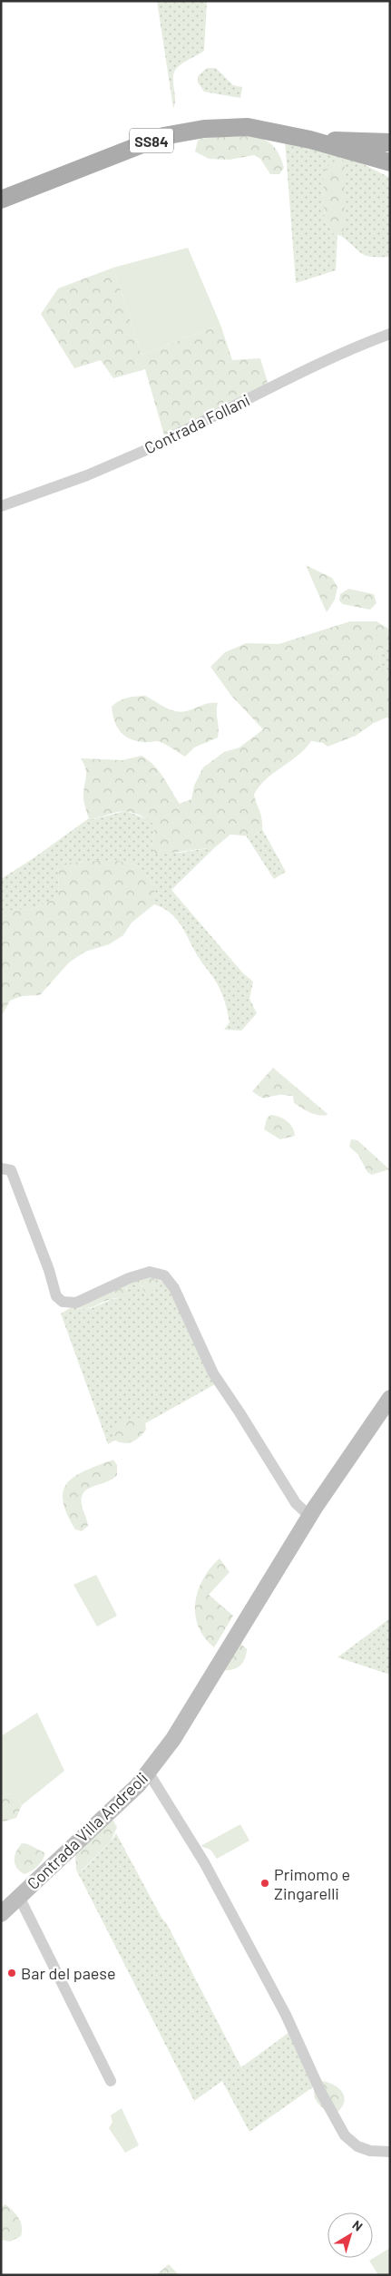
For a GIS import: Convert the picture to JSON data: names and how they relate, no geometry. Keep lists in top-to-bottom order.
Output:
{
  "streets": {
    "main road": ["SS84", "Contrada Villa Andreoli"],
    "street": ["Contrada Follani"]
  },
  "places": ["Primomo e Zingarelli", "Bar del paese"],
  "north": "top right"
}
